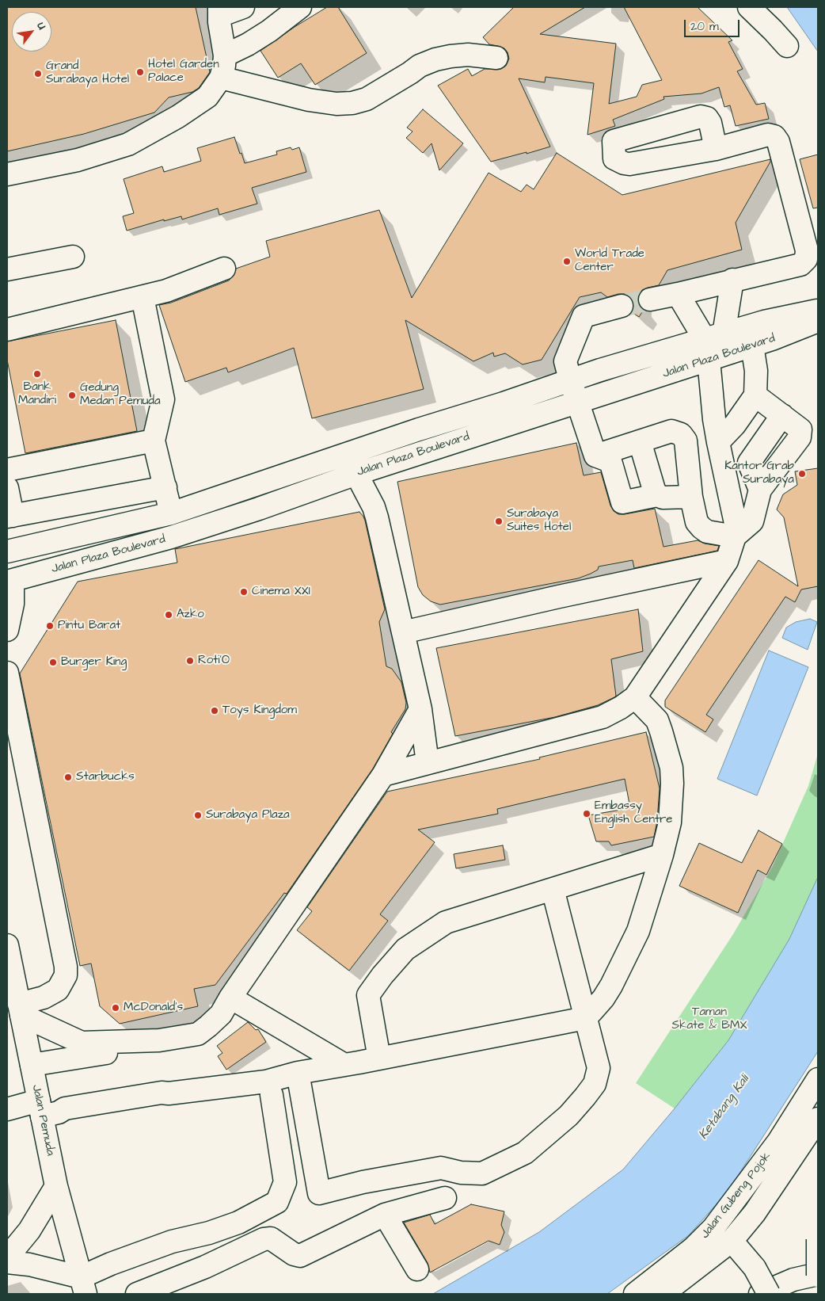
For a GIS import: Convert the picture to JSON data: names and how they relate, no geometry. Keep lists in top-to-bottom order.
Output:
{
  "streets": {
    "street": ["Jalan Plaza Boulevard", "Jalan Pemuda", "Jalan Gubeng Pojok"]
  },
  "water": ["Ketabang Kali"],
  "parks": ["Taman Skate & BMX"],
  "places": [
    "Hotel Garden Palace",
    "Grand Surabaya Hotel",
    "World Trade Center",
    "Bank Mandiri",
    "Gedung Medan Pemuda",
    "Kantor Grab Surabaya",
    "Surabaya Suites Hotel",
    "Cinema XXI",
    "Azko",
    "Pintu Barat",
    "Roti'O",
    "Burger King",
    "Toys Kingdom",
    "Starbucks",
    "Embassy English Centre",
    "Surabaya Plaza",
    "McDonald's"
  ],
  "scale_bar": "20 m",
  "north": "top right"
}
